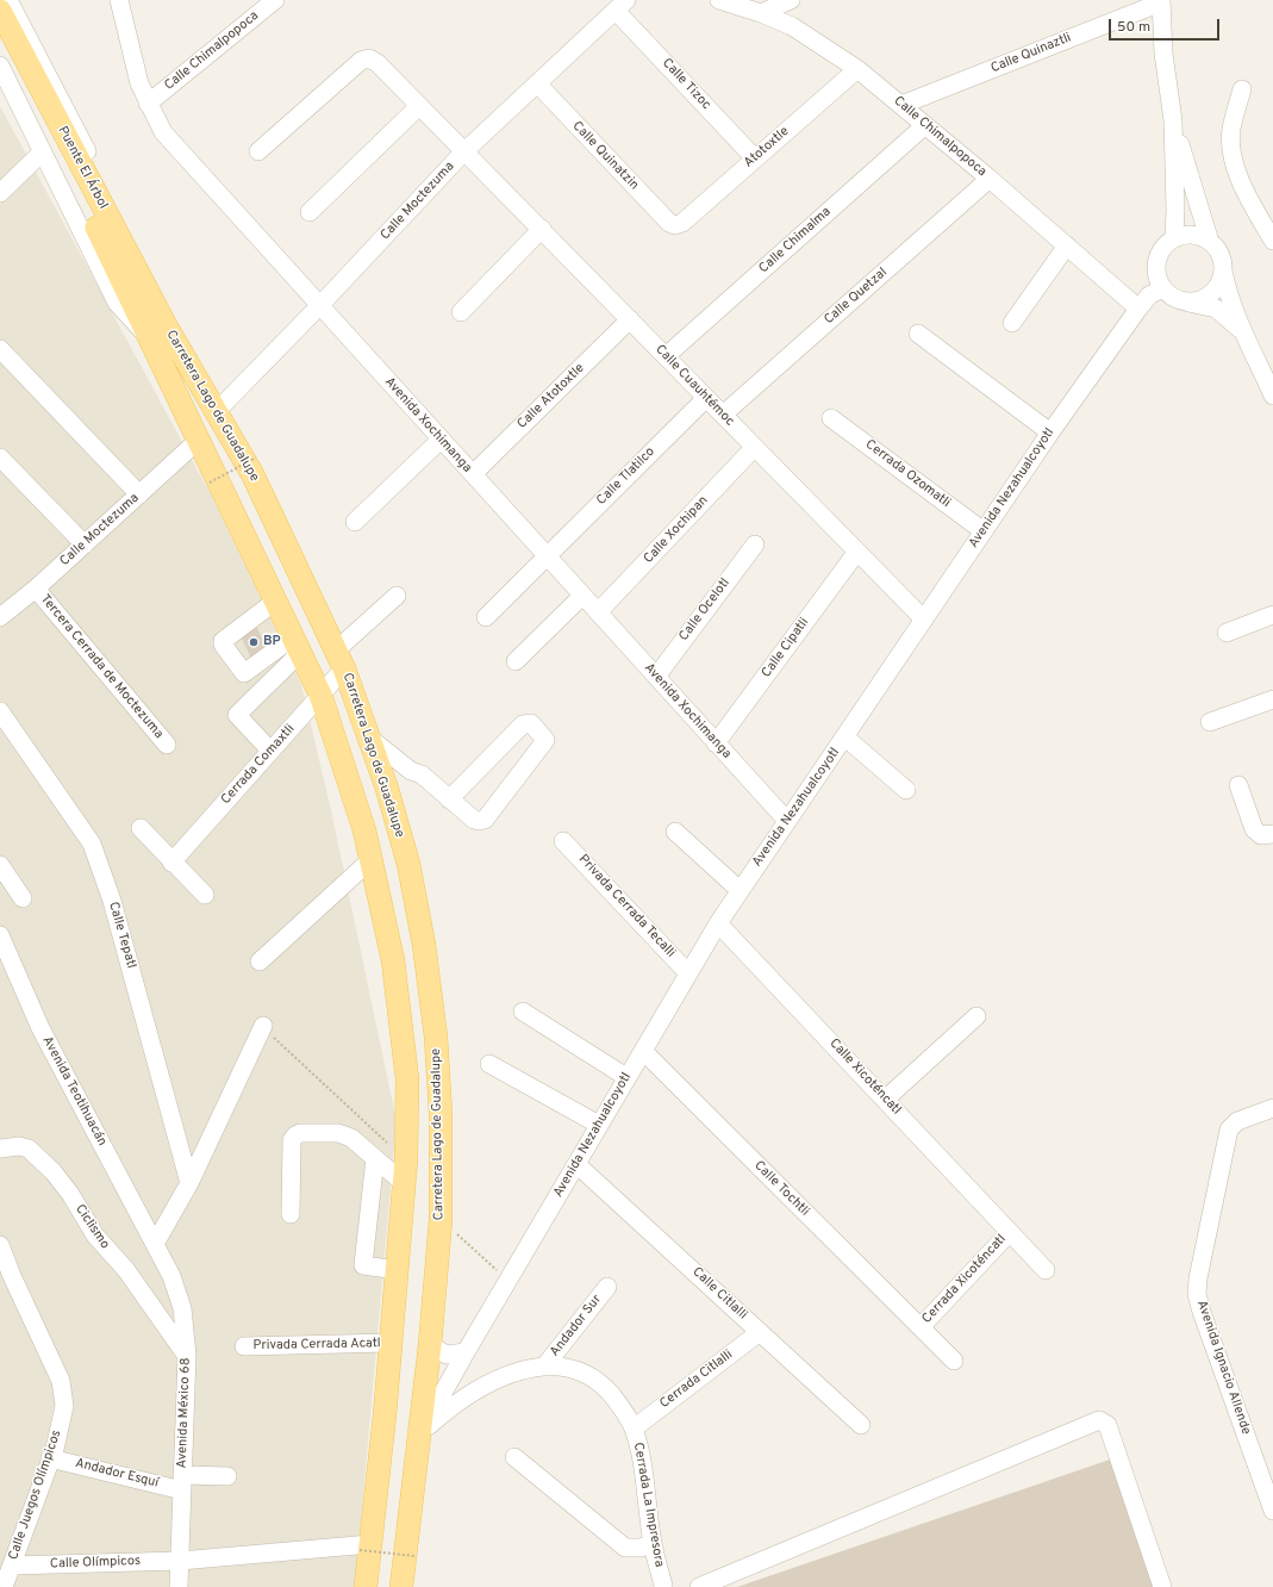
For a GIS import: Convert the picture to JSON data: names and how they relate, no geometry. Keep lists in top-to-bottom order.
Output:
{
  "streets": {
    "main road": ["Puente El Árbol", "Carretera Lago de Guadalupe"],
    "street": [
      "Calle Chimalpopoca",
      "Calle Quinaztli",
      "Calle Tizoc",
      "Atotoxtle",
      "Calle Quinatzin",
      "Calle Moctezuma",
      "Calle Chimalma",
      "Calle Quetzal",
      "Calle Cuauhtémoc",
      "Calle Atotoxtle",
      "Avenida Xochimanga",
      "Cerrada Ozomatli",
      "Calle Tlatilco",
      "Avenida Nezahualcoyotl",
      "Calle Xochipan",
      "Calle Ocelotl",
      "Calle Cipatli",
      "Tercera Cerrada de Moctezuma",
      "Cerrada Comaxtli",
      "Privada Cerrada Tecalli",
      "Calle Tepatl",
      "Calle Xicoténcatl",
      "Avenida Teotihuacán",
      "Calle Tochtli",
      "Ciclismo",
      "Cerrada Xicoténcatl",
      "Calle Citlalli",
      "Andador Sur",
      "Privada Cerrada Acatl",
      "Avenida Ignacio Allende",
      "Cerrada Citlalli",
      "Avenida México 68",
      "Andador Esquí",
      "Calle Juegos Olímpicos",
      "Cerrada La Impresora",
      "Calle Olímpicos"
    ]
  },
  "crossings": [
    ["Calle Chimalpopoca", "Calle Quinaztli"],
    ["Calle Chimalpopoca", "Atotoxtle"],
    ["Calle Chimalpopoca", "Calle Chimalma"],
    ["Calle Chimalpopoca", "Calle Quetzal"],
    ["Calle Chimalpopoca", "Avenida Xochimanga"],
    ["Calle Chimalpopoca", "Avenida Nezahualcoyotl"],
    ["Calle Tizoc", "Atotoxtle"],
    ["Calle Tizoc", "Calle Moctezuma"],
    ["Atotoxtle", "Calle Quinatzin"],
    ["Calle Quinatzin", "Calle Moctezuma"],
    ["Puente El Árbol", "Carretera Lago de Guadalupe"],
    ["Calle Moctezuma", "Calle Cuauhtémoc"],
    ["Calle Moctezuma", "Carretera Lago de Guadalupe"],
    ["Calle Moctezuma", "Avenida Xochimanga"],
    ["Calle Moctezuma", "Tercera Cerrada de Moctezuma"],
    ["Calle Chimalma", "Calle Cuauhtémoc"],
    ["Calle Quetzal", "Calle Cuauhtémoc"],
    ["Calle Cuauhtémoc", "Calle Atotoxtle"],
    ["Calle Cuauhtémoc", "Calle Tlatilco"],
    ["Calle Cuauhtémoc", "Avenida Nezahualcoyotl"],
    ["Calle Cuauhtémoc", "Calle Xochipan"],
    ["Calle Cuauhtémoc", "Calle Cipatli"],
    ["Calle Atotoxtle", "Avenida Xochimanga"],
    ["Carretera Lago de Guadalupe", "Avenida Nezahualcoyotl"],
    ["Carretera Lago de Guadalupe", "Cerrada Comaxtli"],
    ["Carretera Lago de Guadalupe", "Privada Cerrada Acatl"],
    ["Carretera Lago de Guadalupe", "Cerrada La Impresora"],
    ["Carretera Lago de Guadalupe", "Calle Olímpicos"],
    ["Avenida Xochimanga", "Calle Tlatilco"],
    ["Avenida Xochimanga", "Avenida Nezahualcoyotl"],
    ["Avenida Xochimanga", "Calle Xochipan"],
    ["Avenida Xochimanga", "Calle Ocelotl"],
    ["Avenida Xochimanga", "Calle Cipatli"],
    ["Cerrada Ozomatli", "Avenida Nezahualcoyotl"],
    ["Avenida Nezahualcoyotl", "Privada Cerrada Tecalli"],
    ["Avenida Nezahualcoyotl", "Calle Xicoténcatl"],
    ["Avenida Nezahualcoyotl", "Calle Tochtli"],
    ["Avenida Nezahualcoyotl", "Calle Citlalli"],
    ["Avenida Nezahualcoyotl", "Cerrada La Impresora"],
    ["Calle Xicoténcatl", "Cerrada Xicoténcatl"],
    ["Avenida Teotihuacán", "Avenida México 68"],
    ["Calle Tochtli", "Cerrada Xicoténcatl"],
    ["Ciclismo", "Avenida México 68"],
    ["Calle Citlalli", "Cerrada Citlalli"],
    ["Andador Sur", "Cerrada La Impresora"],
    ["Cerrada Citlalli", "Cerrada La Impresora"],
    ["Avenida México 68", "Andador Esquí"],
    ["Avenida México 68", "Calle Olímpicos"],
    ["Andador Esquí", "Calle Juegos Olímpicos"],
    ["Calle Juegos Olímpicos", "Calle Olímpicos"]
  ],
  "places": ["BP"],
  "scale_bar": "50 m"
}
